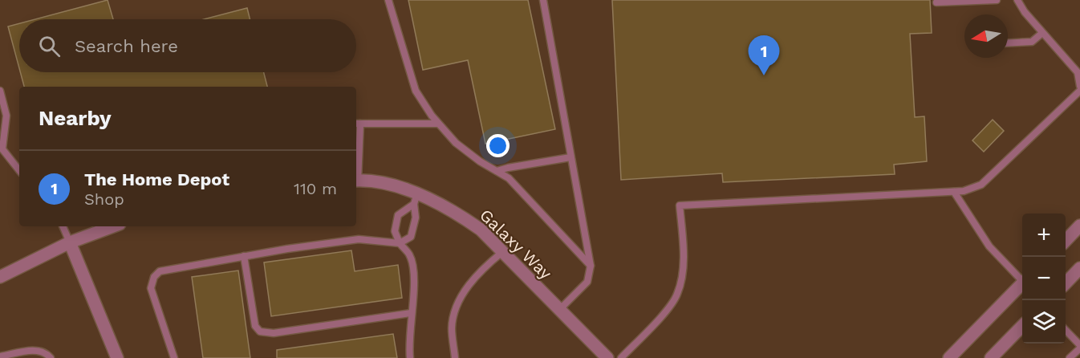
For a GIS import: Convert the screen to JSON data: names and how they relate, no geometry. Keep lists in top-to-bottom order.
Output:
{
  "streets": {
    "street": ["Galaxy Way"]
  },
  "north": "left",
  "page": {
    "search": "Search here",
    "pins": "1",
    "heading": "Nearby",
    "list": [
      {
        "mark": "1",
        "name": "The Home Depot",
        "note": "Shop",
        "value": "110 m"
      }
    ],
    "map_buttons": ["+", "−"]
  }
}
